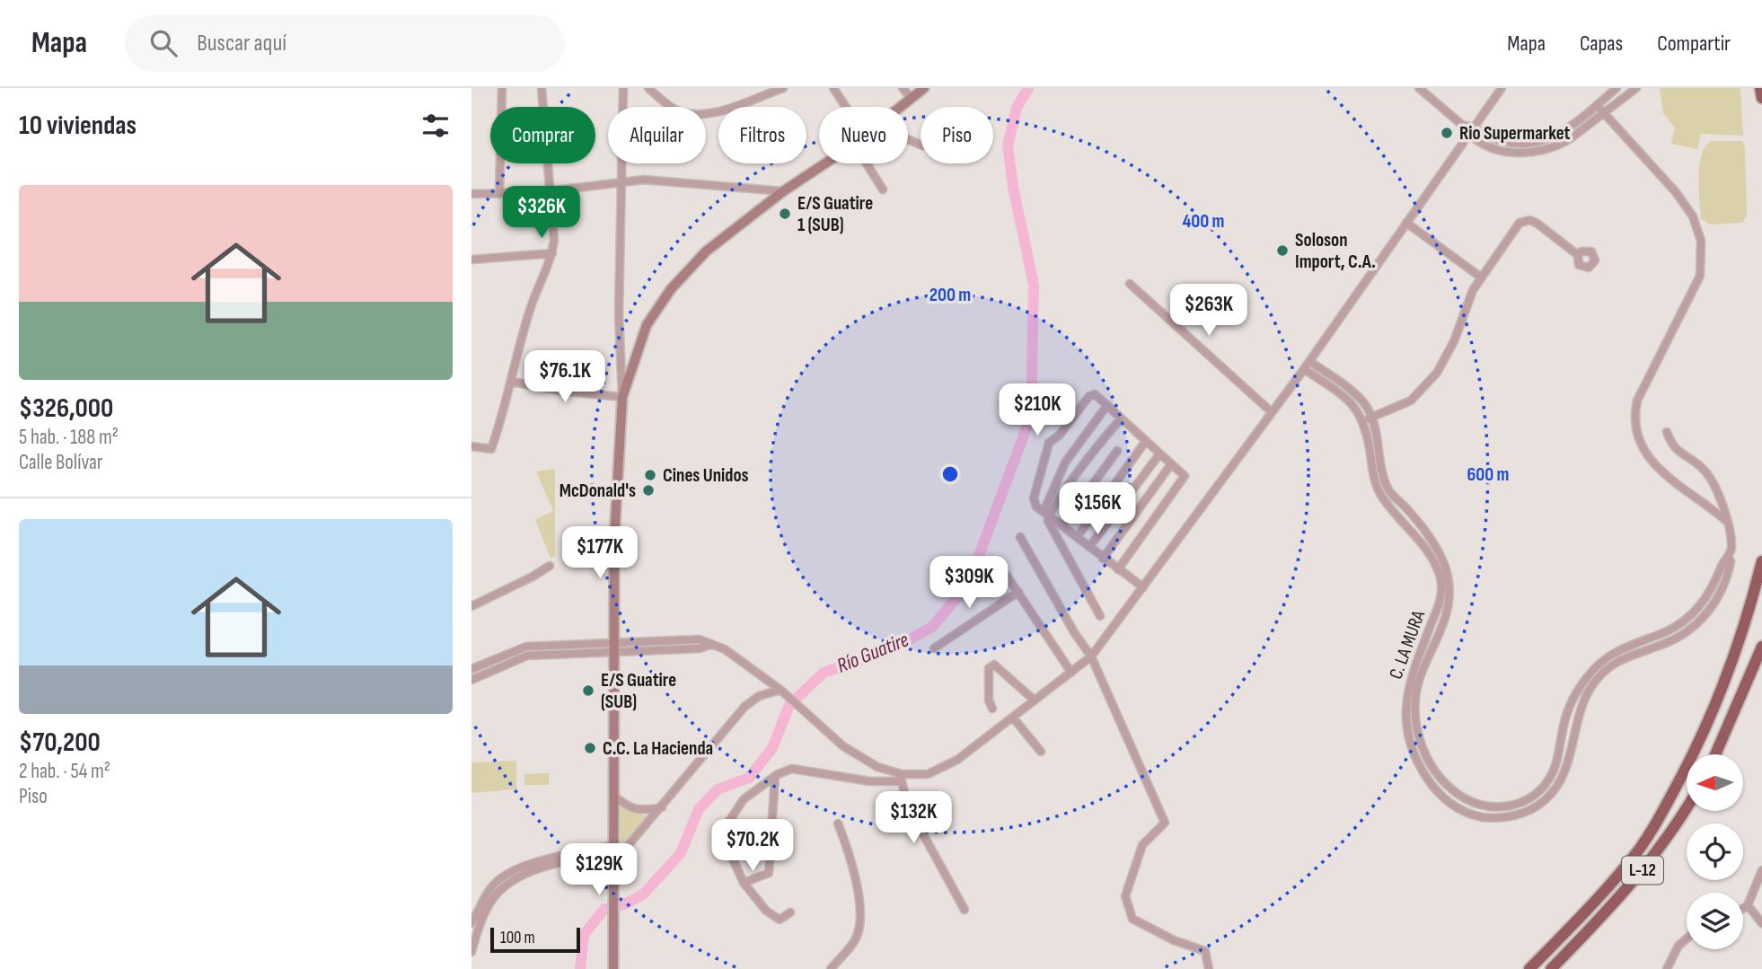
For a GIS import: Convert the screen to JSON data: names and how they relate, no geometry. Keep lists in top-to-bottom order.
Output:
{
  "streets": {
    "highway": ["L-12"],
    "street": ["C. LA MURA"]
  },
  "water": ["Río Guatire"],
  "places": [
    "Rio Supermarket",
    "E/S Guatire 1 (SUB)",
    "Soloson Import, C.A.",
    "Cines Unidos",
    "McDonald's",
    "E/S Guatire (SUB)",
    "C.C. La Hacienda"
  ],
  "scale_bar": "100 m",
  "north": "left",
  "page": {
    "header": "Mapa",
    "search": "Buscar aquí",
    "nav": ["Mapa", "Capas", "Compartir"],
    "heading": "10 viviendas",
    "chip": [
      "Comprar",
      "Alquilar",
      "Filtros",
      "Nuevo",
      "Piso"
    ],
    "list": [
      {
        "name": "$326,000",
        "note": "5 hab. · 188 m² · Calle Bolívar"
      },
      {
        "name": "$70,200",
        "note": "2 hab. · 54 m² · Piso"
      }
    ],
    "price": [
      "$326K",
      "$263K",
      "$76.1K",
      "$210K",
      "$156K",
      "$177K",
      "$309K",
      "$132K",
      "$70.2K",
      "$129K"
    ],
    "scale": "100 m"
  },
  "rings": ["400 m", "200 m", "600 m"]
}
